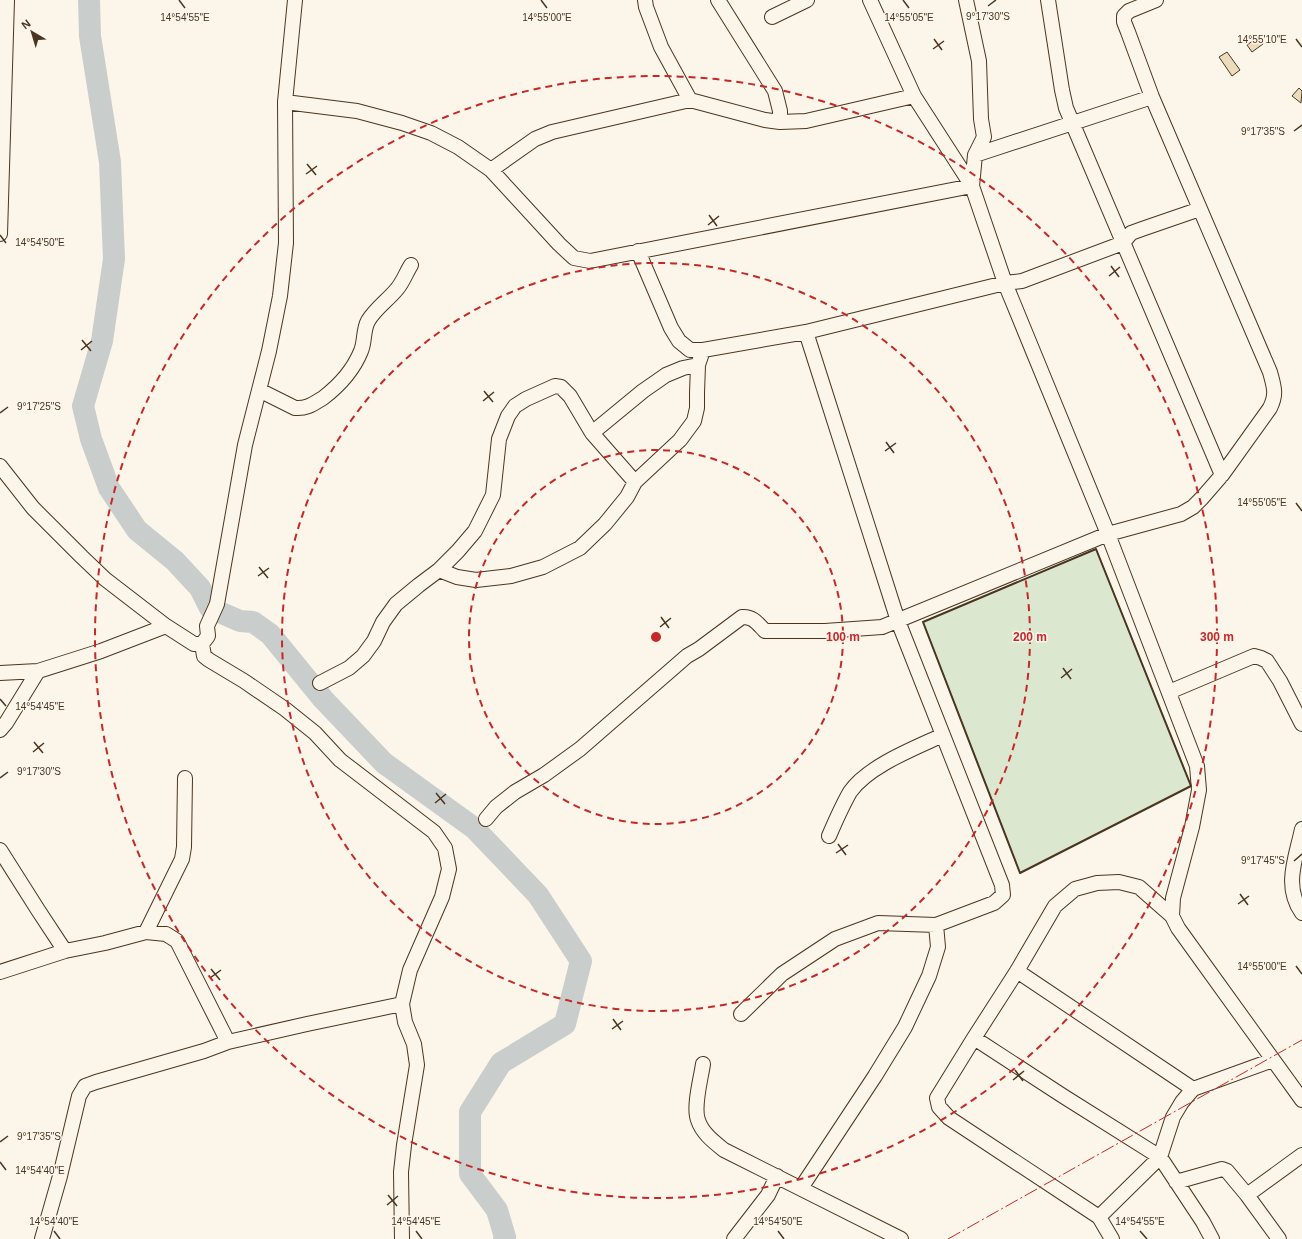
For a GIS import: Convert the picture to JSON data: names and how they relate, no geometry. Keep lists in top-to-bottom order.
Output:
{
  "north": "top left",
  "coordinates": [
    "9°17'30\"S",
    "14°54'55\"E",
    "14°55'00\"E",
    "14°55'05\"E",
    "14°55'10\"E",
    "9°17'35\"S",
    "14°54'50\"E",
    "9°17'25\"S",
    "14°54'45\"E",
    "9°17'45\"S",
    "14°54'40\"E"
  ],
  "rings": ["100 m", "200 m", "300 m"]
}
